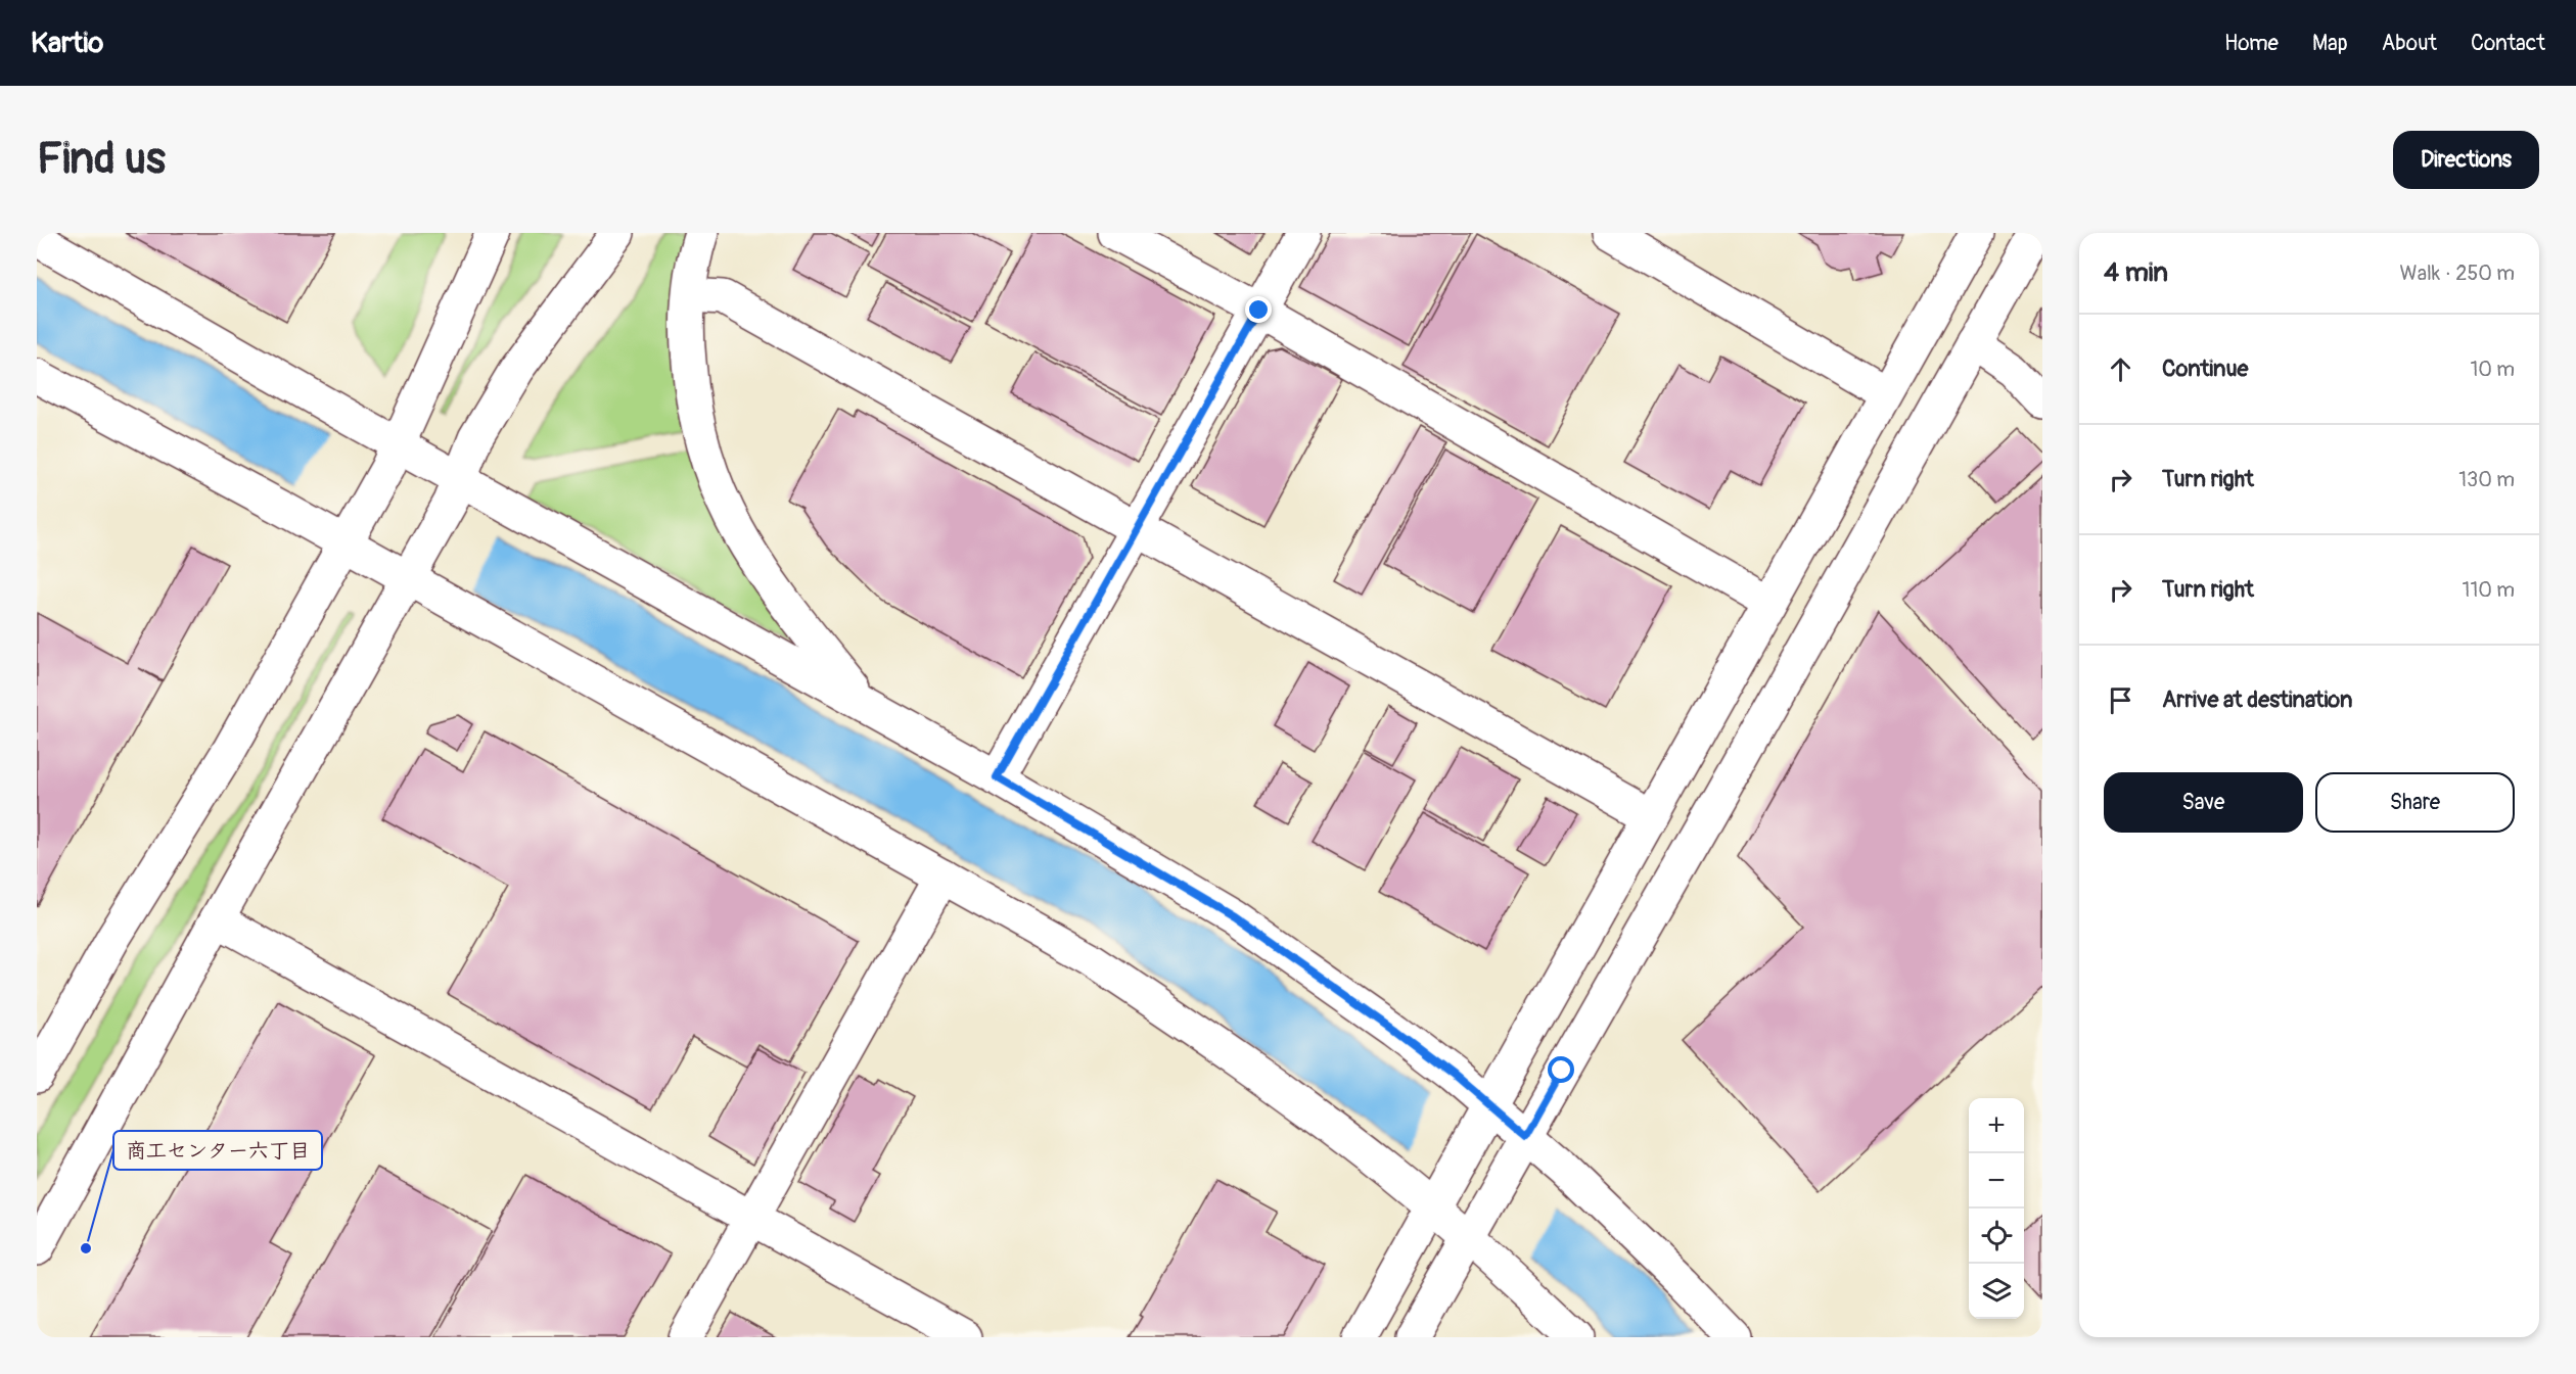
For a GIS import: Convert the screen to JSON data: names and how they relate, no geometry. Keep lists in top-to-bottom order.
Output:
{
  "places": ["商工センター六丁目"],
  "page": {
    "header": "Kartio",
    "nav": [
      "Home",
      "Map",
      "About",
      "Contact"
    ],
    "buttons": [
      "Directions",
      ["Save", "Share"]
    ],
    "title": "Find us",
    "heading": ["4 min", "Walk · 250 m"],
    "list": [
      ["Continue", "10 m"],
      ["Turn right", "130 m"],
      ["Turn right", "110 m"],
      "Arrive at destination"
    ],
    "map_buttons": ["+", "−"]
  }
}
